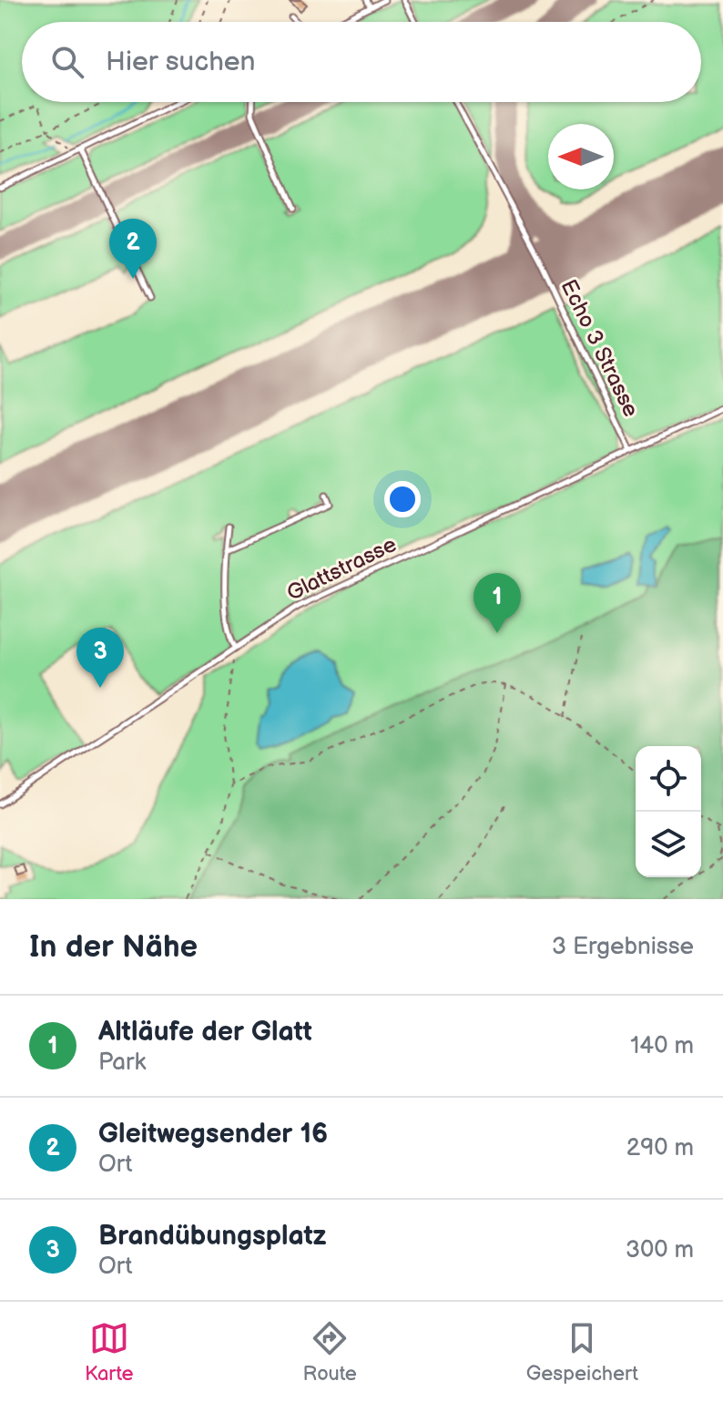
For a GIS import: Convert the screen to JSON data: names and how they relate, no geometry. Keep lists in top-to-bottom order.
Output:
{
  "streets": {
    "lane": ["Echo 3 Strasse", "Glattstrasse"]
  },
  "crossings": [
    ["Echo 3 Strasse", "Glattstrasse"]
  ],
  "north": "left",
  "page": {
    "search": "Hier suchen",
    "pins": ["2", "1", "3"],
    "heading": ["In der Nähe", "3 Ergebnisse"],
    "list": [
      {
        "mark": "1",
        "name": "Altläufe der Glatt",
        "note": "Park",
        "value": "140 m"
      },
      {
        "mark": "2",
        "name": "Gleitwegsender 16",
        "note": "Ort",
        "value": "290 m"
      },
      {
        "mark": "3",
        "name": "Brandübungsplatz",
        "note": "Ort",
        "value": "300 m"
      }
    ],
    "nav": ["Karte", "Route", "Gespeichert"]
  }
}
